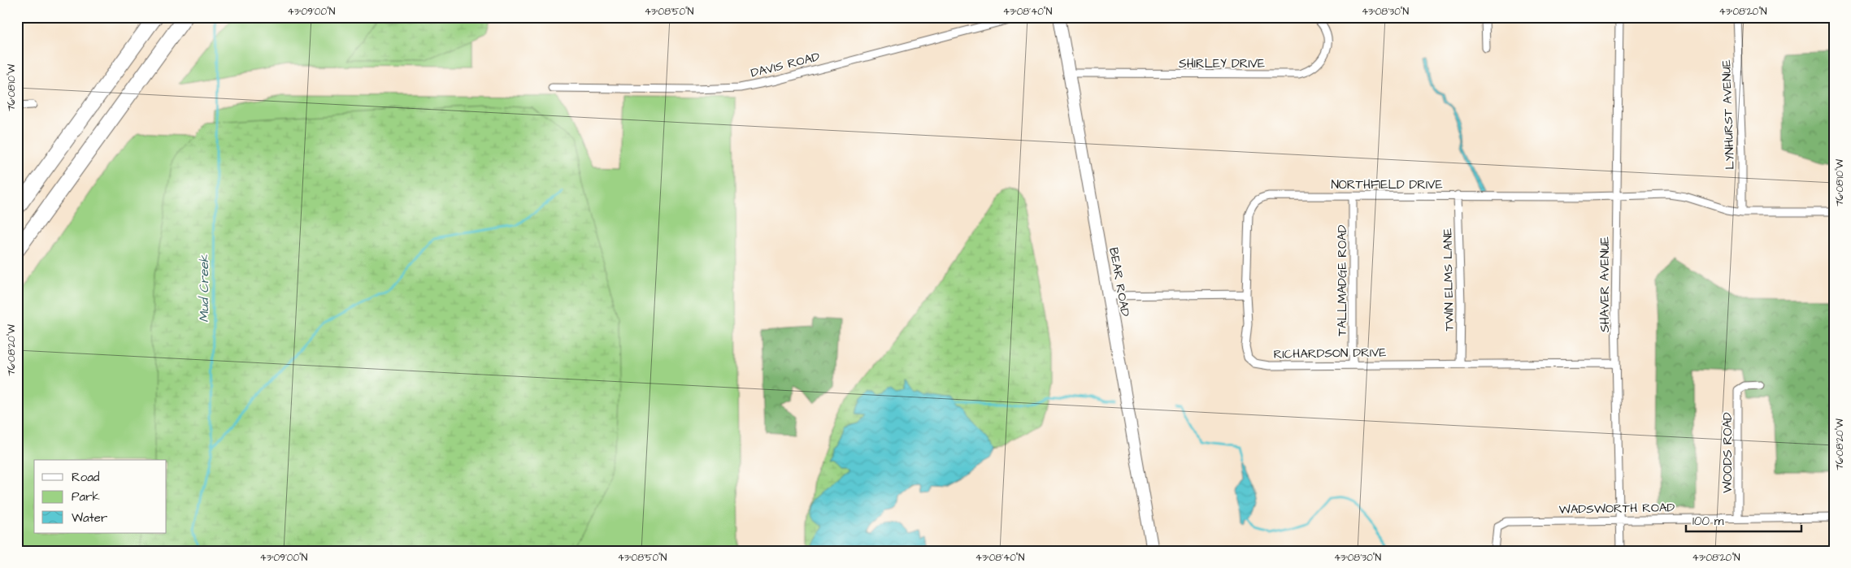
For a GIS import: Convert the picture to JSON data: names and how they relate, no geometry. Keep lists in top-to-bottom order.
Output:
{
  "streets": {
    "main road": ["BEAR ROAD"],
    "street": [
      "SHIRLEY DRIVE",
      "DAVIS ROAD",
      "LYNHURST AVENUE",
      "NORTHFIELD DRIVE",
      "TWIN ELMS LANE",
      "TALLMADGE ROAD",
      "SHAVER AVENUE",
      "RICHARDSON DRIVE",
      "WOODS ROAD",
      "WADSWORTH ROAD"
    ]
  },
  "crossings": [
    ["SHIRLEY DRIVE", "BEAR ROAD"],
    ["LYNHURST AVENUE", "NORTHFIELD DRIVE"],
    ["NORTHFIELD DRIVE", "TWIN ELMS LANE"],
    ["NORTHFIELD DRIVE", "TALLMADGE ROAD"],
    ["NORTHFIELD DRIVE", "SHAVER AVENUE"],
    ["NORTHFIELD DRIVE", "RICHARDSON DRIVE"],
    ["TWIN ELMS LANE", "RICHARDSON DRIVE"],
    ["TALLMADGE ROAD", "RICHARDSON DRIVE"],
    ["SHAVER AVENUE", "RICHARDSON DRIVE"],
    ["SHAVER AVENUE", "WADSWORTH ROAD"],
    ["WOODS ROAD", "WADSWORTH ROAD"]
  ],
  "water": ["Mud Creek"],
  "legend": ["Road", "Park", "Water"],
  "scale_bar": "100 m",
  "coordinates": [
    "43°09'00\"N",
    "43°08'50\"N",
    "43°08'40\"N",
    "43°08'30\"N",
    "43°08'20\"N",
    "76°08'10\"W",
    "76°08'20\"W"
  ]
}
